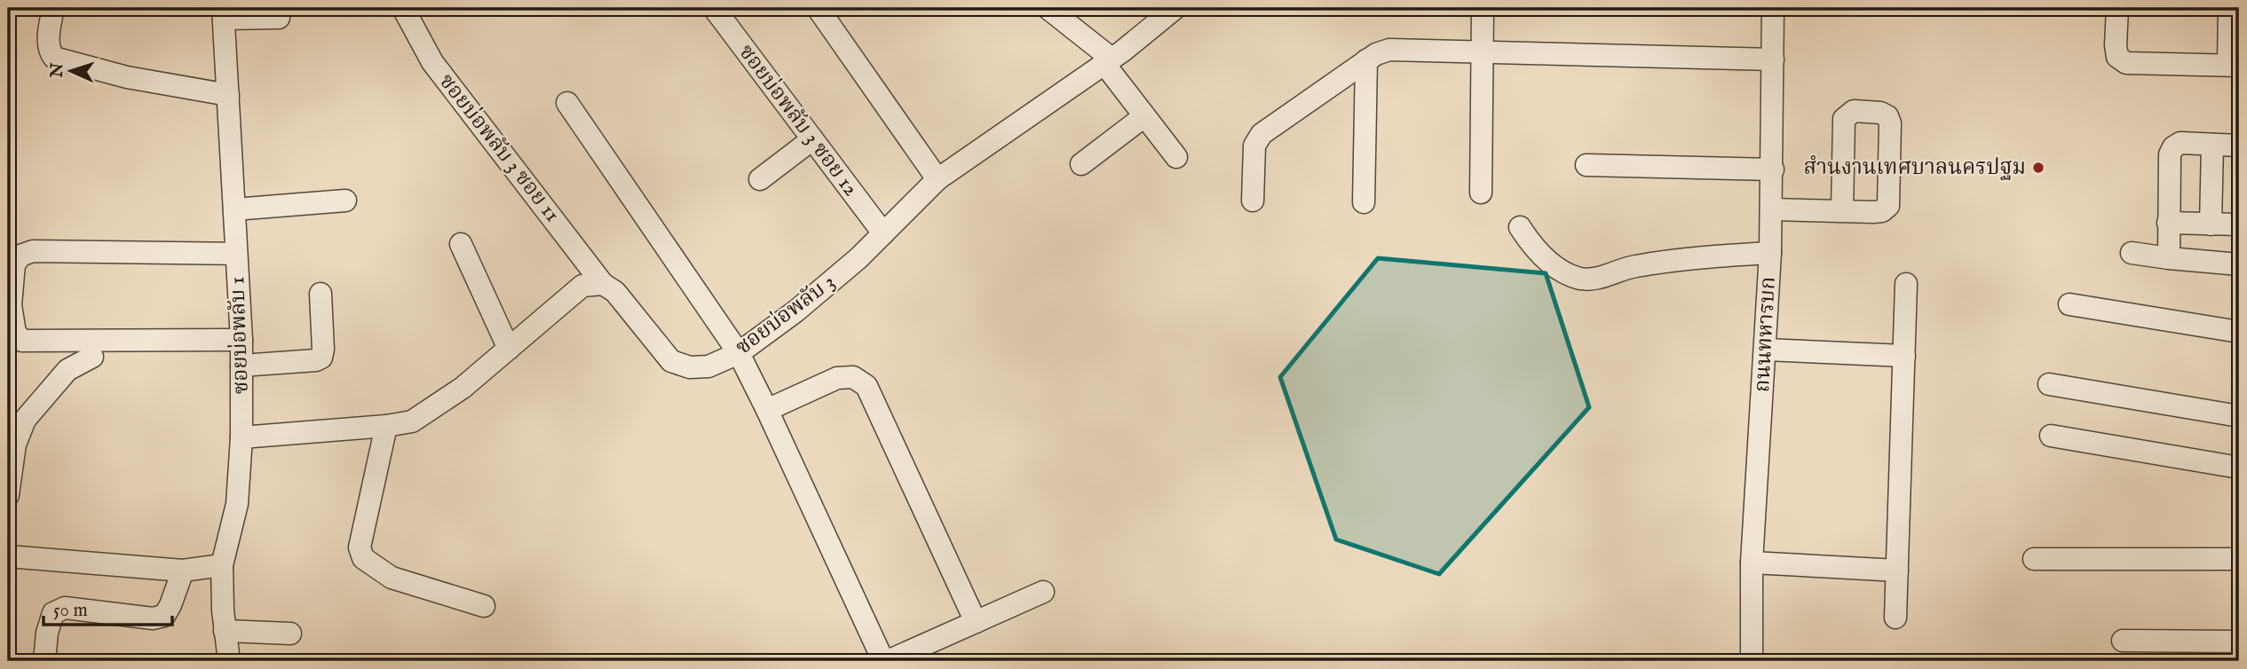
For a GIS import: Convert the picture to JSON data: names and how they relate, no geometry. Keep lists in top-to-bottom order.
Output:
{
  "streets": {
    "street": [
      "ซอยบ่อพลับ 3 ซอย 12",
      "ซอยบ่อพลับ 3 ซอย 11",
      "ซอยบ่อพลับ 3",
      "ถนนทหารบก",
      "ซอยบ่อพลับ 1"
    ]
  },
  "crossings": [
    ["ซอยบ่อพลับ 3 ซอย 12", "ซอยบ่อพลับ 3"],
    ["ซอยบ่อพลับ 3 ซอย 11", "ซอยบ่อพลับ 3"]
  ],
  "places": ["สำนงานเทศบาลนครปฐม"],
  "scale_bar": "50 m",
  "north": "left"
}
